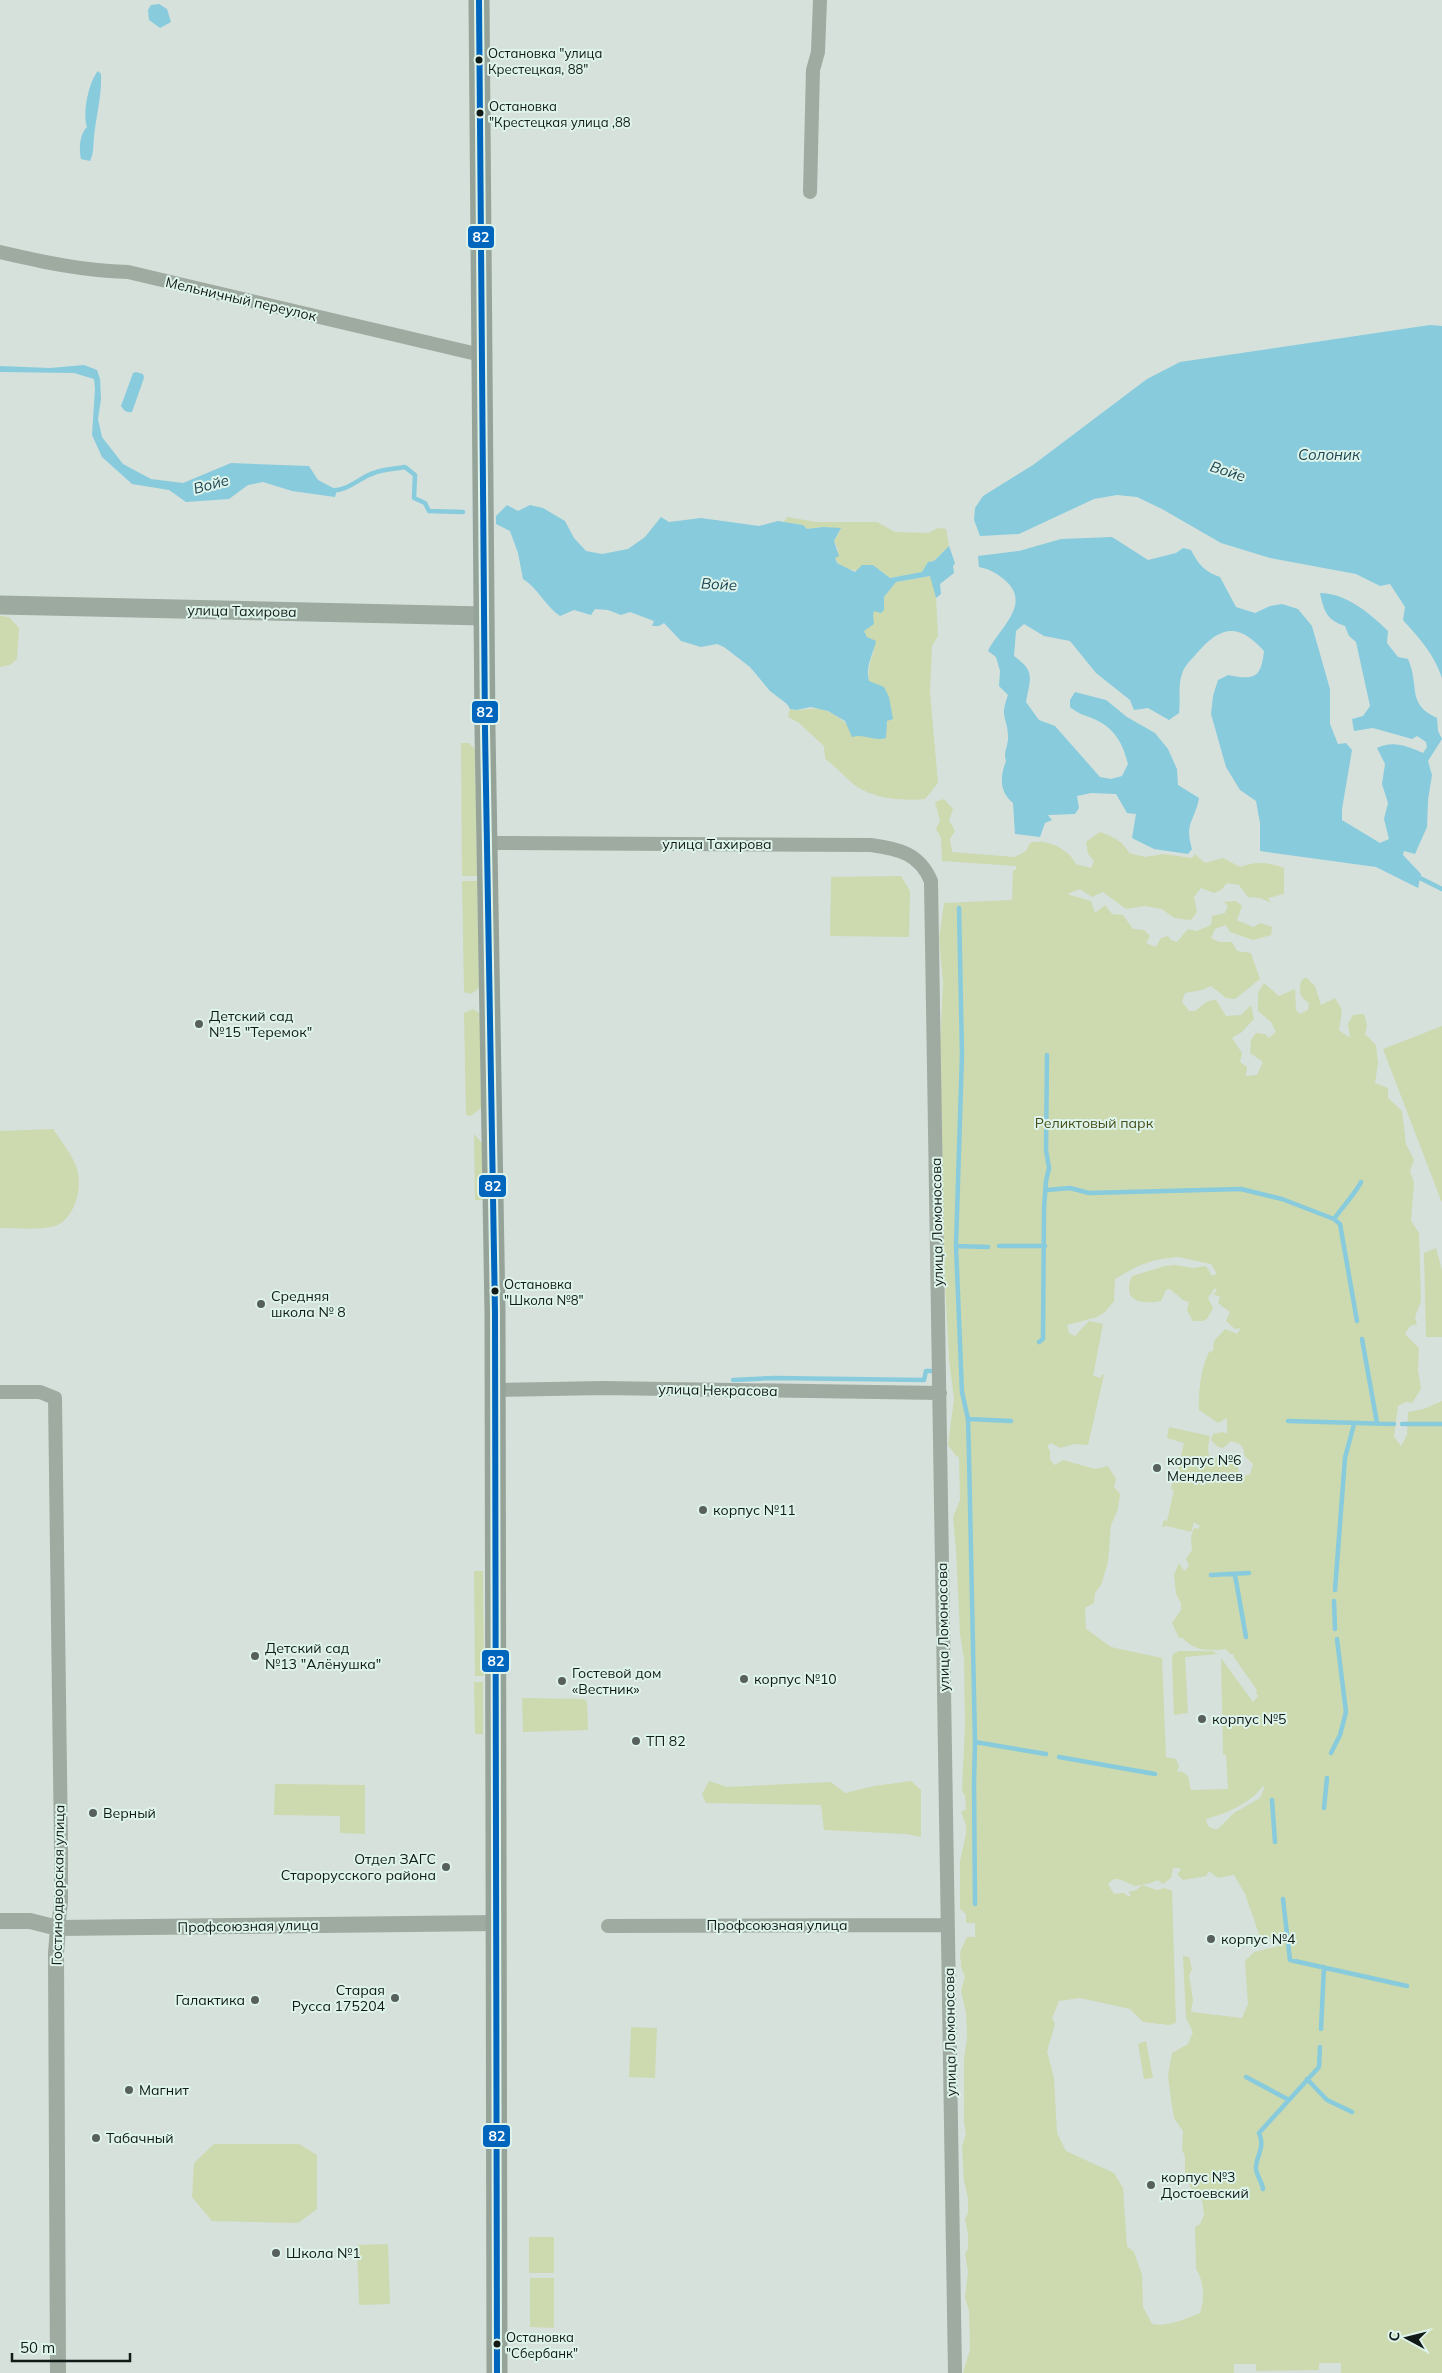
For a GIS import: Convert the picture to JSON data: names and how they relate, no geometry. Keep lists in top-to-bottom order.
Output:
{
  "streets": {
    "main road": ["улица Тахирова"],
    "street": [
      "Мельничный переулок",
      "улица Ломоносова",
      "улица Некрасова",
      "Гостинодворская улица",
      "Профсоюзная улица"
    ]
  },
  "crossings": [
    ["улица Тахирова", "улица Ломоносова"],
    ["улица Ломоносова", "улица Некрасова"],
    ["улица Ломоносова", "Профсоюзная улица"],
    ["Гостинодворская улица", "Профсоюзная улица"]
  ],
  "water": ["Солоник", "Войе"],
  "parks": ["Реликтовый парк"],
  "places": [
    "Остановка \"улица Крестецкая, 88\"",
    "Остановка \"Крестецкая улица ,88",
    "Детский сад №15 \"Теремок\"",
    "Остановка \"Школа №8\"",
    "Средняя школа № 8",
    "корпус №6 Менделеев",
    "корпус №11",
    "Детский сад №13 \"Алёнушка\"",
    "корпус №10",
    "Гостевой дом «Вестник»",
    "корпус №5",
    "ТП 82",
    "Верный",
    "Отдел ЗАГС Старорусского района",
    "корпус №4",
    "Старая Русса 175204",
    "Галактика",
    "Магнит",
    "Табачный",
    "корпус №3 Достоевский",
    "Школа №1",
    "Остановка \"Сбербанк\""
  ],
  "lines": ["transit line 82"],
  "scale_bar": "50 m",
  "north": "left"
}
